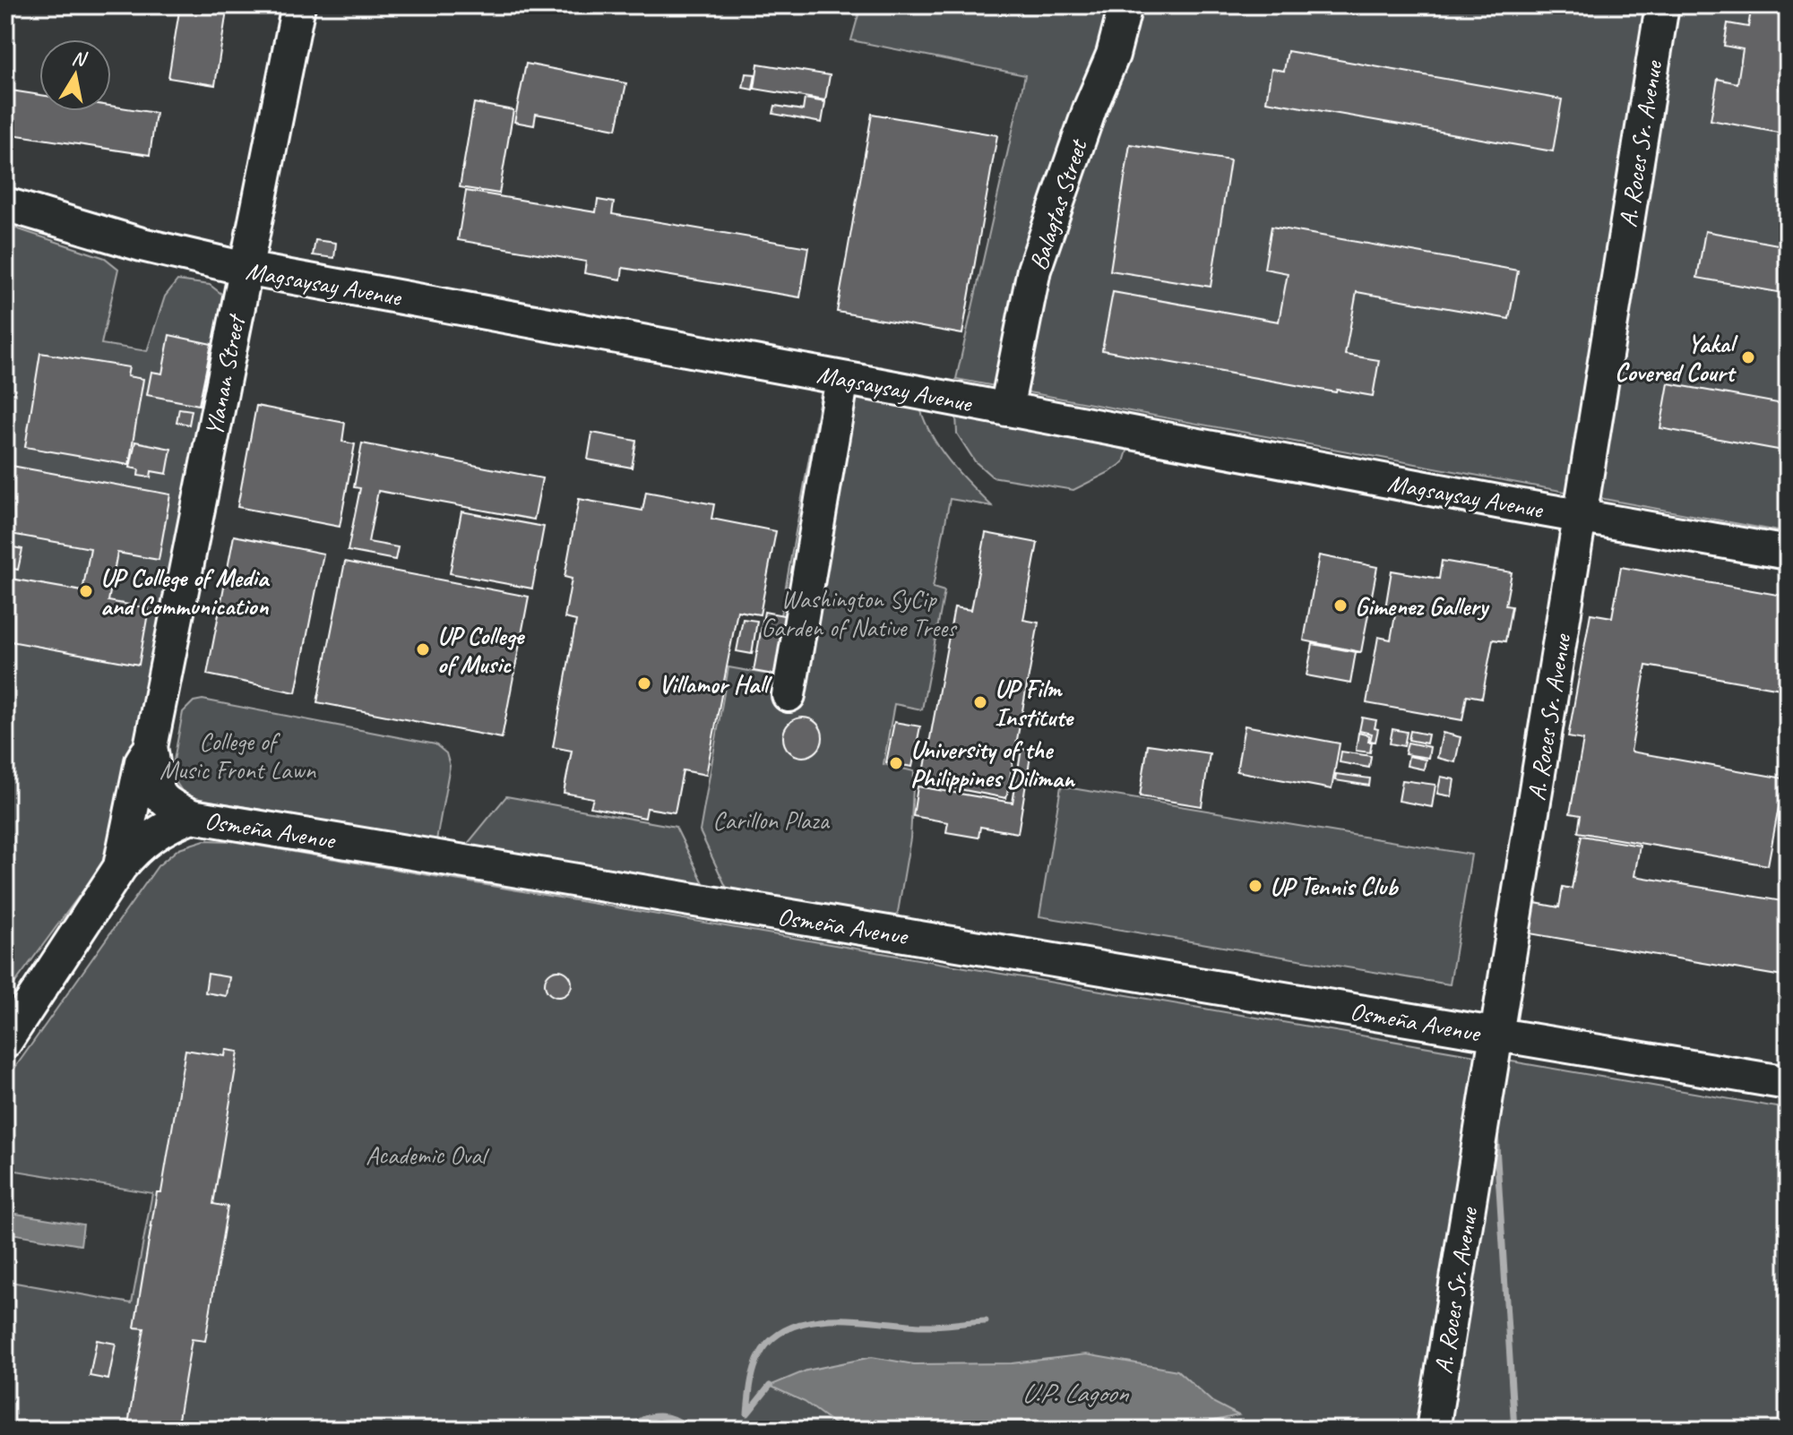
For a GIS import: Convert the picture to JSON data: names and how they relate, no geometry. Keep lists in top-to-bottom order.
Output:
{
  "streets": {
    "street": [
      "A. Roces Sr. Avenue",
      "Balagtas Street",
      "Magsaysay Avenue",
      "Ylanan Street",
      "Osmeña Avenue"
    ]
  },
  "crossings": [
    ["A. Roces Sr. Avenue", "Magsaysay Avenue"],
    ["A. Roces Sr. Avenue", "Osmeña Avenue"],
    ["Balagtas Street", "Magsaysay Avenue"],
    ["Magsaysay Avenue", "Ylanan Street"],
    ["Ylanan Street", "Osmeña Avenue"]
  ],
  "water": ["U.P. Lagoon"],
  "parks": [
    "Washington SyCip Garden of Native Trees",
    "College of Music Front Lawn",
    "Carillon Plaza",
    "Academic Oval"
  ],
  "places": [
    "Yakal Covered Court",
    "UP College of Media and Communication",
    "Gimenez Gallery",
    "UP College of Music",
    "Villamor Hall",
    "UP Film Institute",
    "University of the Philippines Diliman",
    "UP Tennis Club"
  ],
  "north": "top"
}
